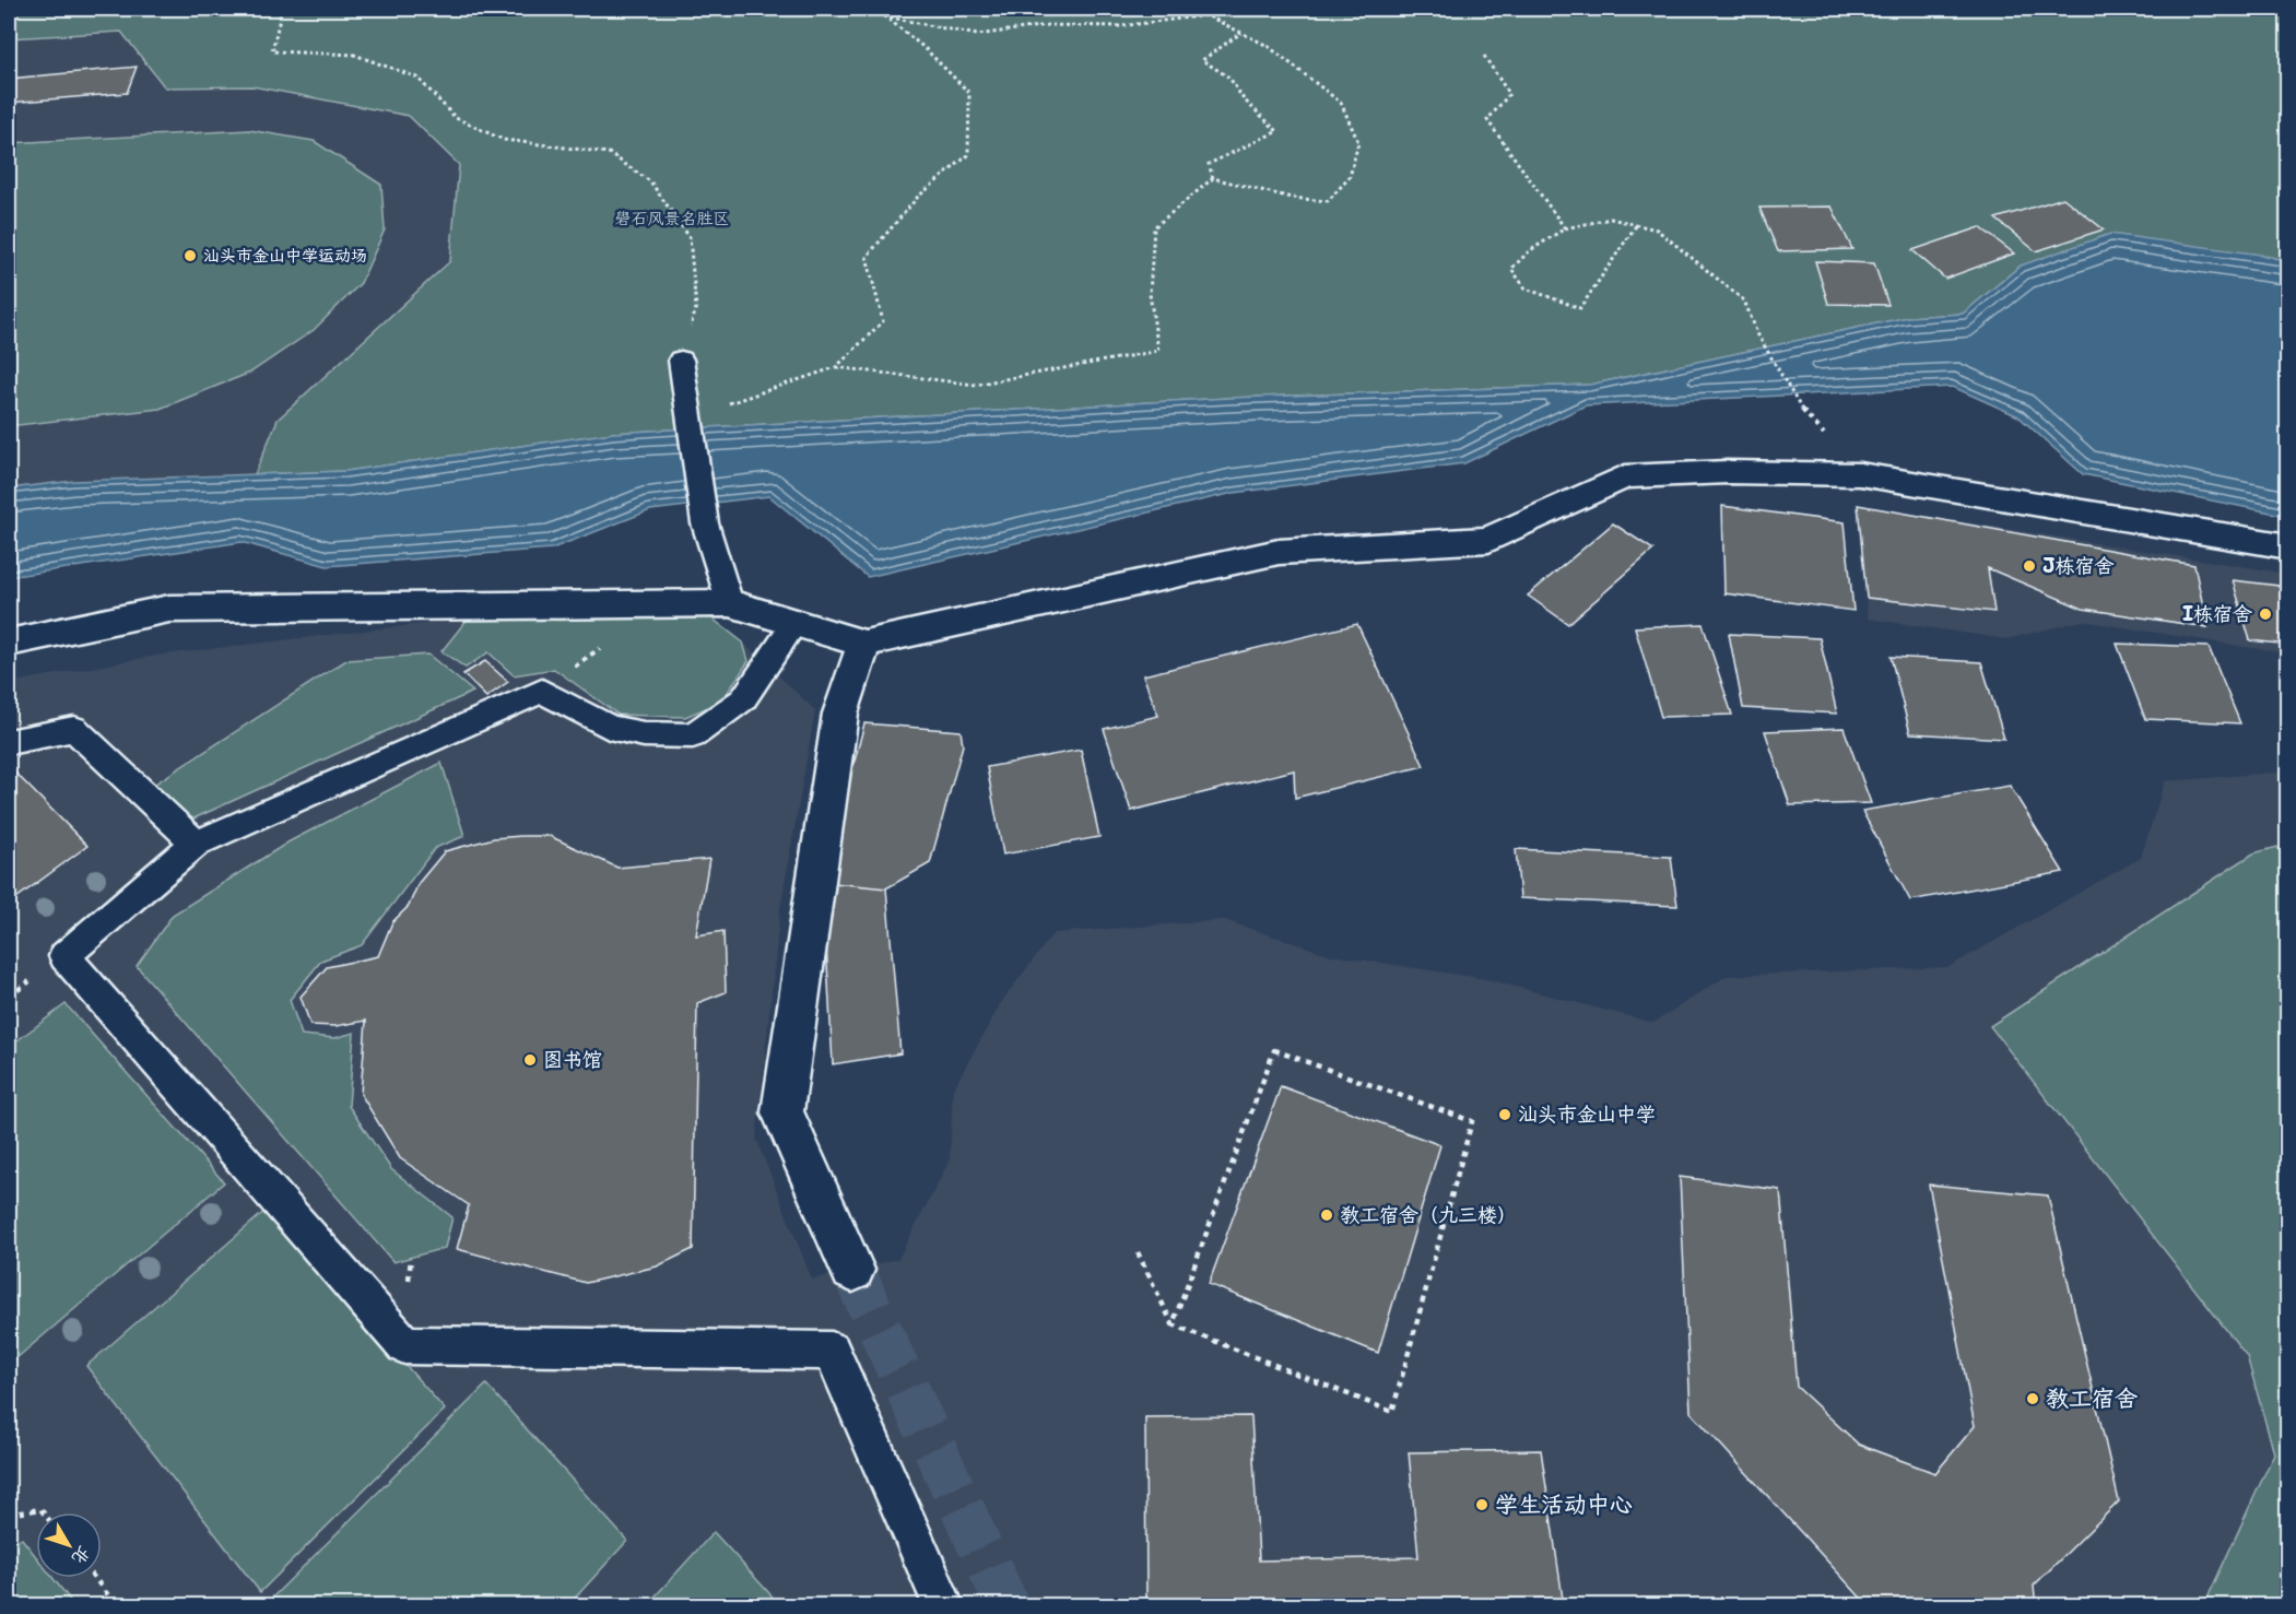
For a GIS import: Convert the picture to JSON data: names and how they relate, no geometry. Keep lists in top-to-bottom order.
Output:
{
  "parks": ["礐石风景名胜区"],
  "places": [
    "汕头市金山中学运动场",
    "J栋宿舍",
    "I栋宿舍",
    "图书馆",
    "汕头市金山中学",
    "教工宿舍（九三楼）",
    "教工宿舍",
    "学生活动中心"
  ],
  "north": "bottom right"
}
